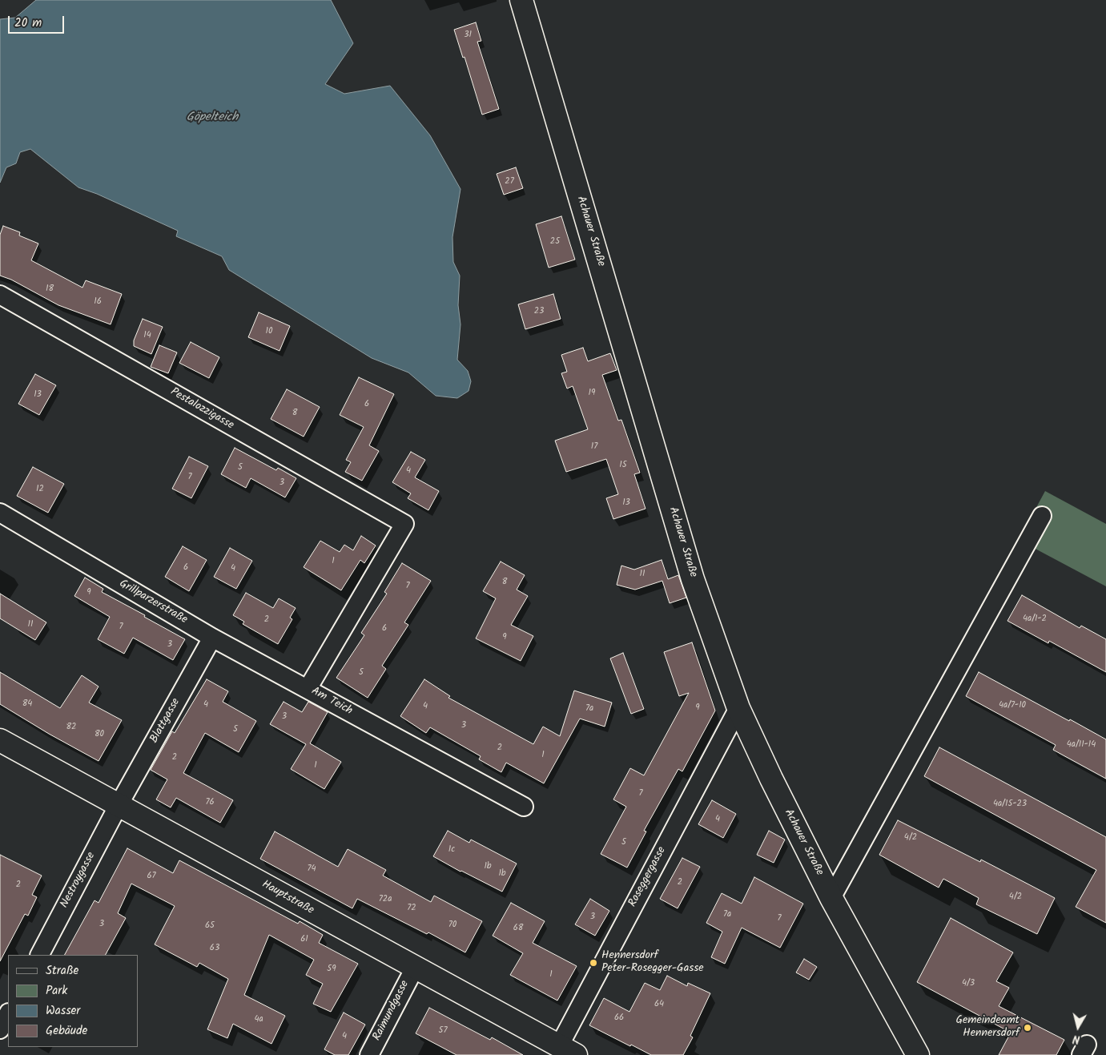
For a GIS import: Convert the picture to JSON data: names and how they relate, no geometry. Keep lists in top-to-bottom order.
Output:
{
  "streets": {
    "street": [
      "Achauer Straße",
      "Pestalozzigasse",
      "Grillparzerstraße",
      "Am Teich",
      "Blattgasse",
      "Roseggergasse",
      "Nestroygasse",
      "Hauptstraße",
      "Raimundgasse"
    ]
  },
  "crossings": [
    ["Achauer Straße", "Roseggergasse"],
    ["Pestalozzigasse", "Am Teich"],
    ["Grillparzerstraße", "Am Teich"],
    ["Grillparzerstraße", "Blattgasse"],
    ["Blattgasse", "Nestroygasse"],
    ["Blattgasse", "Hauptstraße"],
    ["Roseggergasse", "Hauptstraße"],
    ["Nestroygasse", "Hauptstraße"],
    ["Hauptstraße", "Raimundgasse"]
  ],
  "water": ["Göpelteich"],
  "places": ["Hennersdorf Peter-Rosegger-Gasse", "Gemeindeamt Hennersdorf"],
  "house_numbers": [
    "31",
    "27",
    "25",
    "18",
    "16",
    "23",
    "10",
    "14",
    "19",
    "13",
    "6",
    "8",
    "17",
    "15",
    "5",
    "4",
    "7",
    "3",
    "12",
    "13",
    "1",
    "6",
    "4",
    "11",
    "8",
    "7",
    "9",
    "4a/1-2",
    "2",
    "11",
    "7",
    "6",
    "9",
    "3",
    "5",
    "84",
    "4",
    "4a/7-10",
    "4",
    "9",
    "7a",
    "3",
    "3",
    "82",
    "5",
    "80",
    "4a/11-14",
    "2",
    "1",
    "2",
    "1",
    "7",
    "76",
    "4a/15-23",
    "4",
    "4/2",
    "5",
    "1c",
    "1b",
    "74",
    "1b",
    "67",
    "2",
    "2",
    "4/2",
    "72a",
    "72",
    "7a",
    "3",
    "7",
    "3",
    "70",
    "65",
    "68",
    "61",
    "63",
    "59",
    "1",
    "4/3",
    "64",
    "66",
    "4a",
    "57",
    "4"
  ],
  "legend": [
    "Straße",
    "Park",
    "Wasser",
    "Gebäude"
  ],
  "scale_bar": "20 m",
  "north": "bottom"
}
